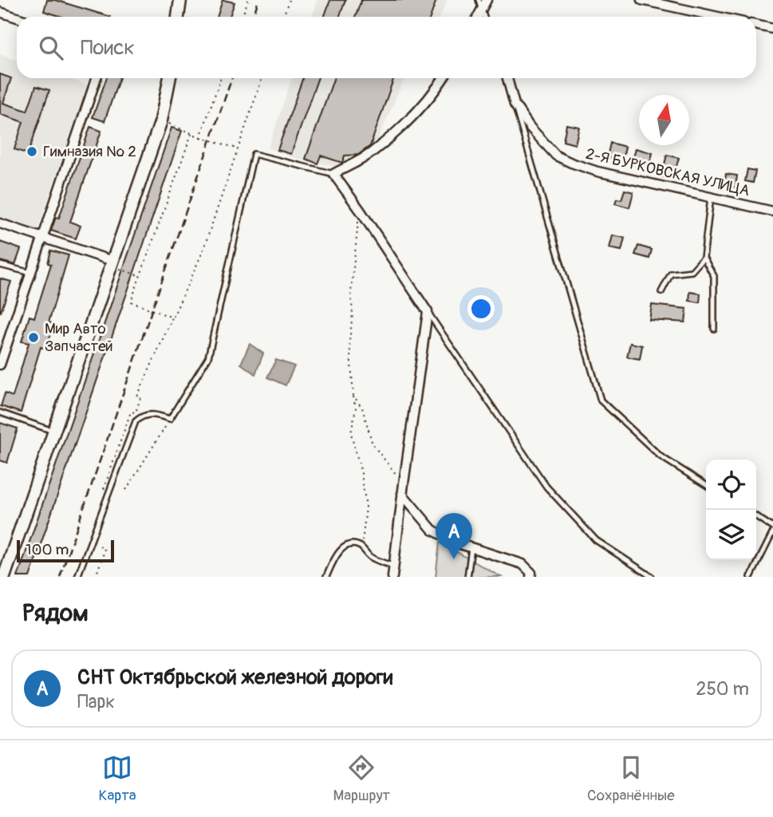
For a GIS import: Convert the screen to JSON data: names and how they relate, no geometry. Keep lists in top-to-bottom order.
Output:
{
  "streets": {
    "street": ["2-Я БУРКОВСКАЯ УЛИЦА"]
  },
  "places": ["Гимназия № 2", "Мир Авто Запчастей"],
  "scale_bar": "100 m",
  "north": "top",
  "page": {
    "search": "Поиск",
    "pins": "A",
    "scale": "100 m",
    "heading": "Рядом",
    "list": [
      {
        "mark": "A",
        "name": "СНТ Октябрьской железной дороги",
        "note": "Парк",
        "value": "250 m"
      }
    ],
    "nav": ["Карта", "Маршрут", "Сохранённые"]
  }
}
